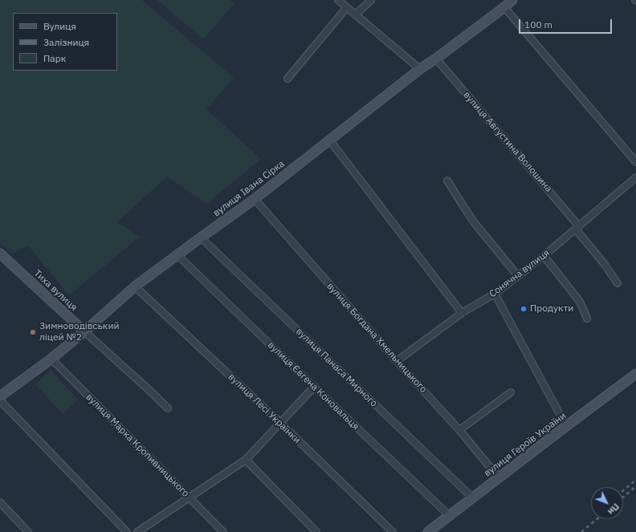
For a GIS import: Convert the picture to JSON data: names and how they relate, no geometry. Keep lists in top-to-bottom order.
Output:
{
  "streets": {
    "street": [
      "вулиця Августина Волошина",
      "вулиця Івана Сірка",
      "Сонячна вулиця",
      "Тиха вулиця",
      "вулиця Богдана Хмельницького",
      "вулиця Панаса Мирного",
      "вулиця Євгена Коновальця",
      "вулиця Лесі Українки",
      "вулиця Героїв України",
      "вулиця Марка Кропивницького"
    ]
  },
  "crossings": [
    ["вулиця Августина Волошина", "вулиця Івана Сірка"],
    ["вулиця Августина Волошина", "Сонячна вулиця"],
    ["вулиця Івана Сірка", "Тиха вулиця"],
    ["вулиця Івана Сірка", "вулиця Богдана Хмельницького"],
    ["вулиця Івана Сірка", "вулиця Панаса Мирного"],
    ["вулиця Івана Сірка", "вулиця Євгена Коновальця"],
    ["вулиця Івана Сірка", "вулиця Лесі Українки"],
    ["вулиця Івана Сірка", "вулиця Марка Кропивницького"],
    ["Сонячна вулиця", "вулиця Богдана Хмельницького"],
    ["вулиця Богдана Хмельницького", "вулиця Героїв України"],
    ["вулиця Панаса Мирного", "вулиця Героїв України"],
    ["вулиця Євгена Коновальця", "вулиця Героїв України"]
  ],
  "places": ["Продукти", "Зимноводівський ліцей №2"],
  "legend": ["Вулиця", "Залізниця", "Парк"],
  "scale_bar": "100 m",
  "north": "bottom right"
}
